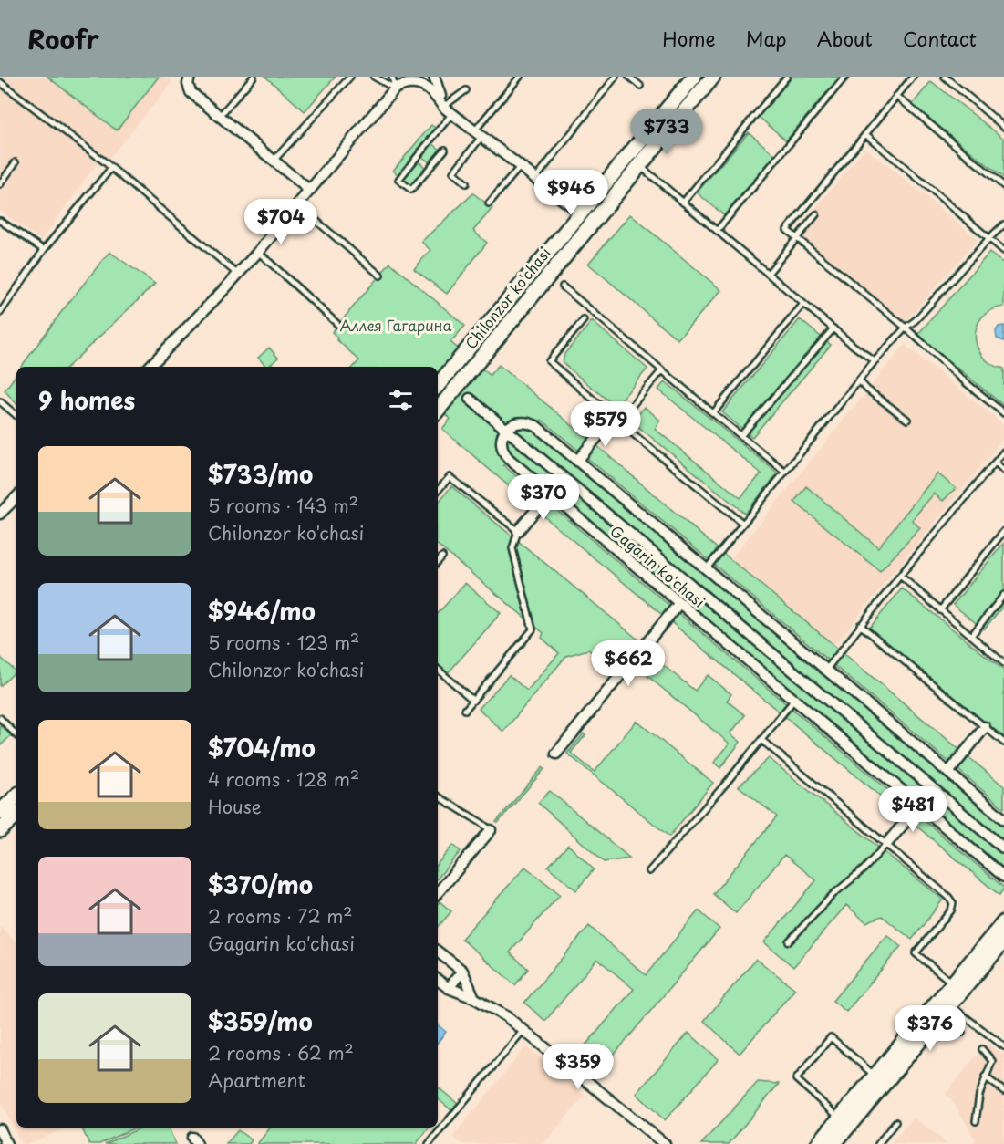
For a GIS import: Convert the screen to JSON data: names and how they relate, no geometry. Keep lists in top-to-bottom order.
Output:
{
  "streets": {
    "main road": ["Chilonzor ko'chasi"],
    "street": ["Gagarin ko'chasi"]
  },
  "parks": ["Аллея Гагарина"],
  "page": {
    "header": "Roofr",
    "nav": [
      "Home",
      "Map",
      "About",
      "Contact"
    ],
    "price": [
      "$733",
      "$946",
      "$704",
      "$579",
      "$370",
      "$662",
      "$481",
      "$376",
      "$359"
    ],
    "heading": "9 homes",
    "list": [
      {
        "name": "$733/mo",
        "note": "5 rooms · 143 m² · Chilonzor ko'chasi"
      },
      {
        "name": "$946/mo",
        "note": "5 rooms · 123 m² · Chilonzor ko'chasi"
      },
      {
        "name": "$704/mo",
        "note": "4 rooms · 128 m² · House"
      },
      {
        "name": "$370/mo",
        "note": "2 rooms · 72 m² · Gagarin ko'chasi"
      },
      {
        "name": "$359/mo",
        "note": "2 rooms · 62 m² · Apartment"
      }
    ]
  }
}
